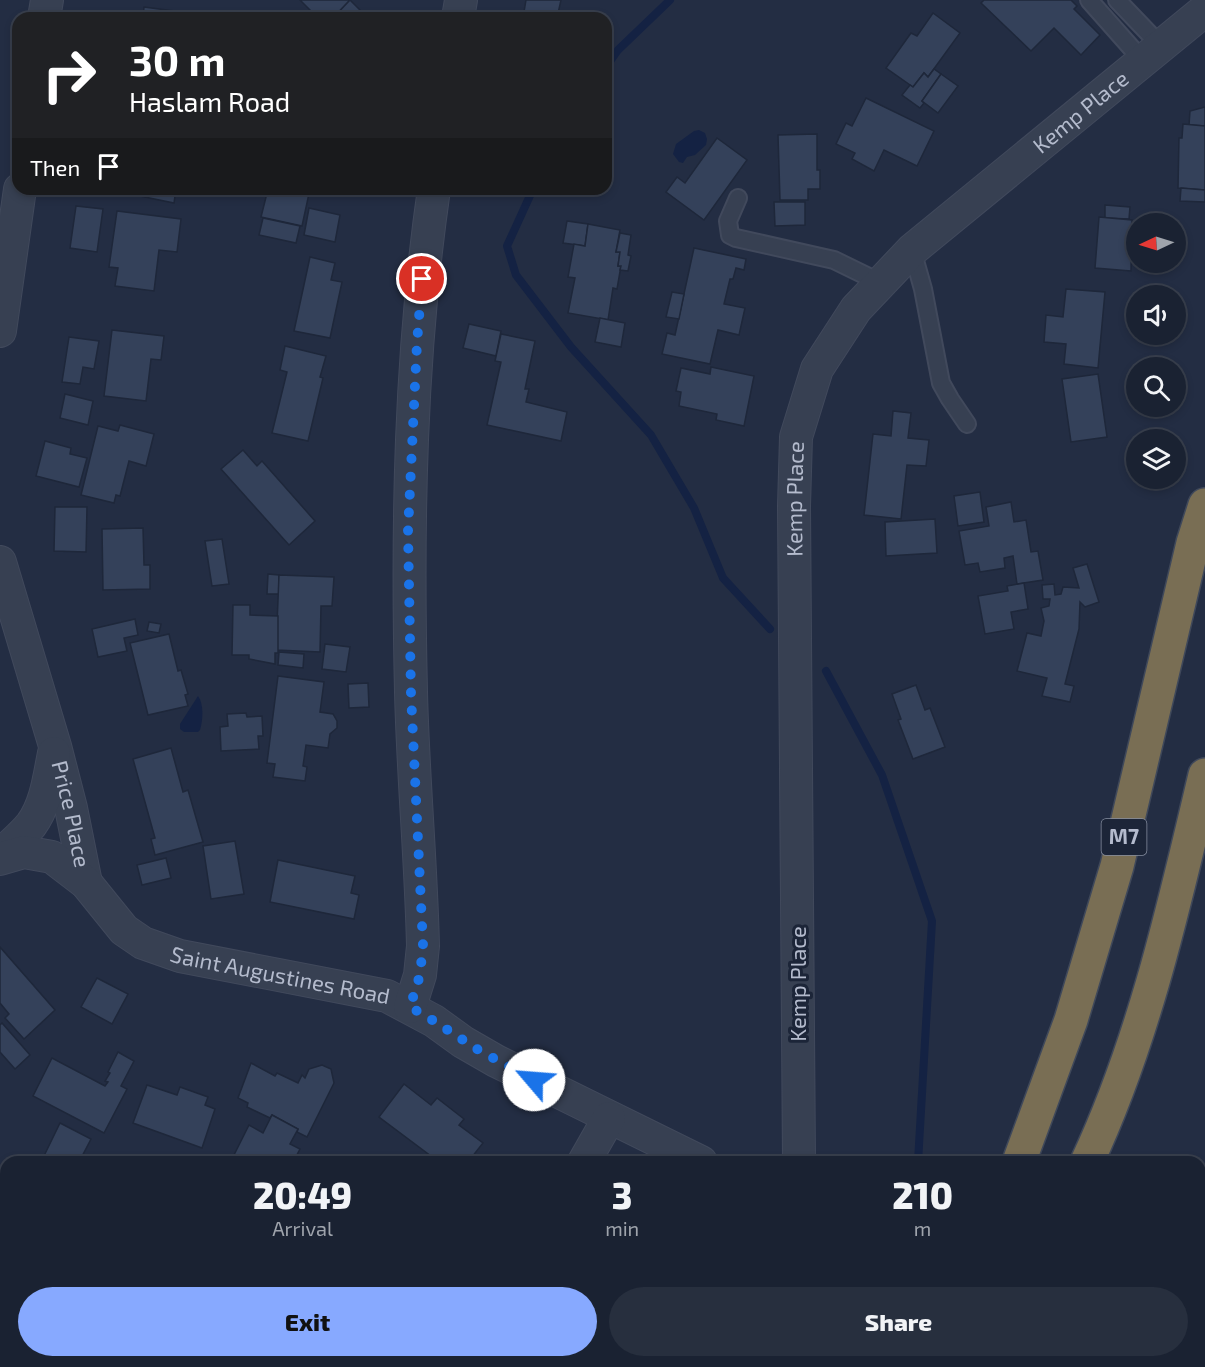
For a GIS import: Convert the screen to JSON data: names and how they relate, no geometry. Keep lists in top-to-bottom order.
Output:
{
  "streets": {
    "highway": ["M7"],
    "street": ["Kemp Place", "Price Place", "Saint Augustines Road"]
  },
  "crossings": [
    ["Price Place", "Saint Augustines Road"]
  ],
  "north": "left",
  "page": {
    "turn": ["30 m", "Haslam Road"],
    "then": "Then",
    "eta": [
      "20:49",
      "Arrival",
      "3",
      "min",
      "210",
      "m"
    ],
    "buttons": ["Exit", "Share"]
  }
}
